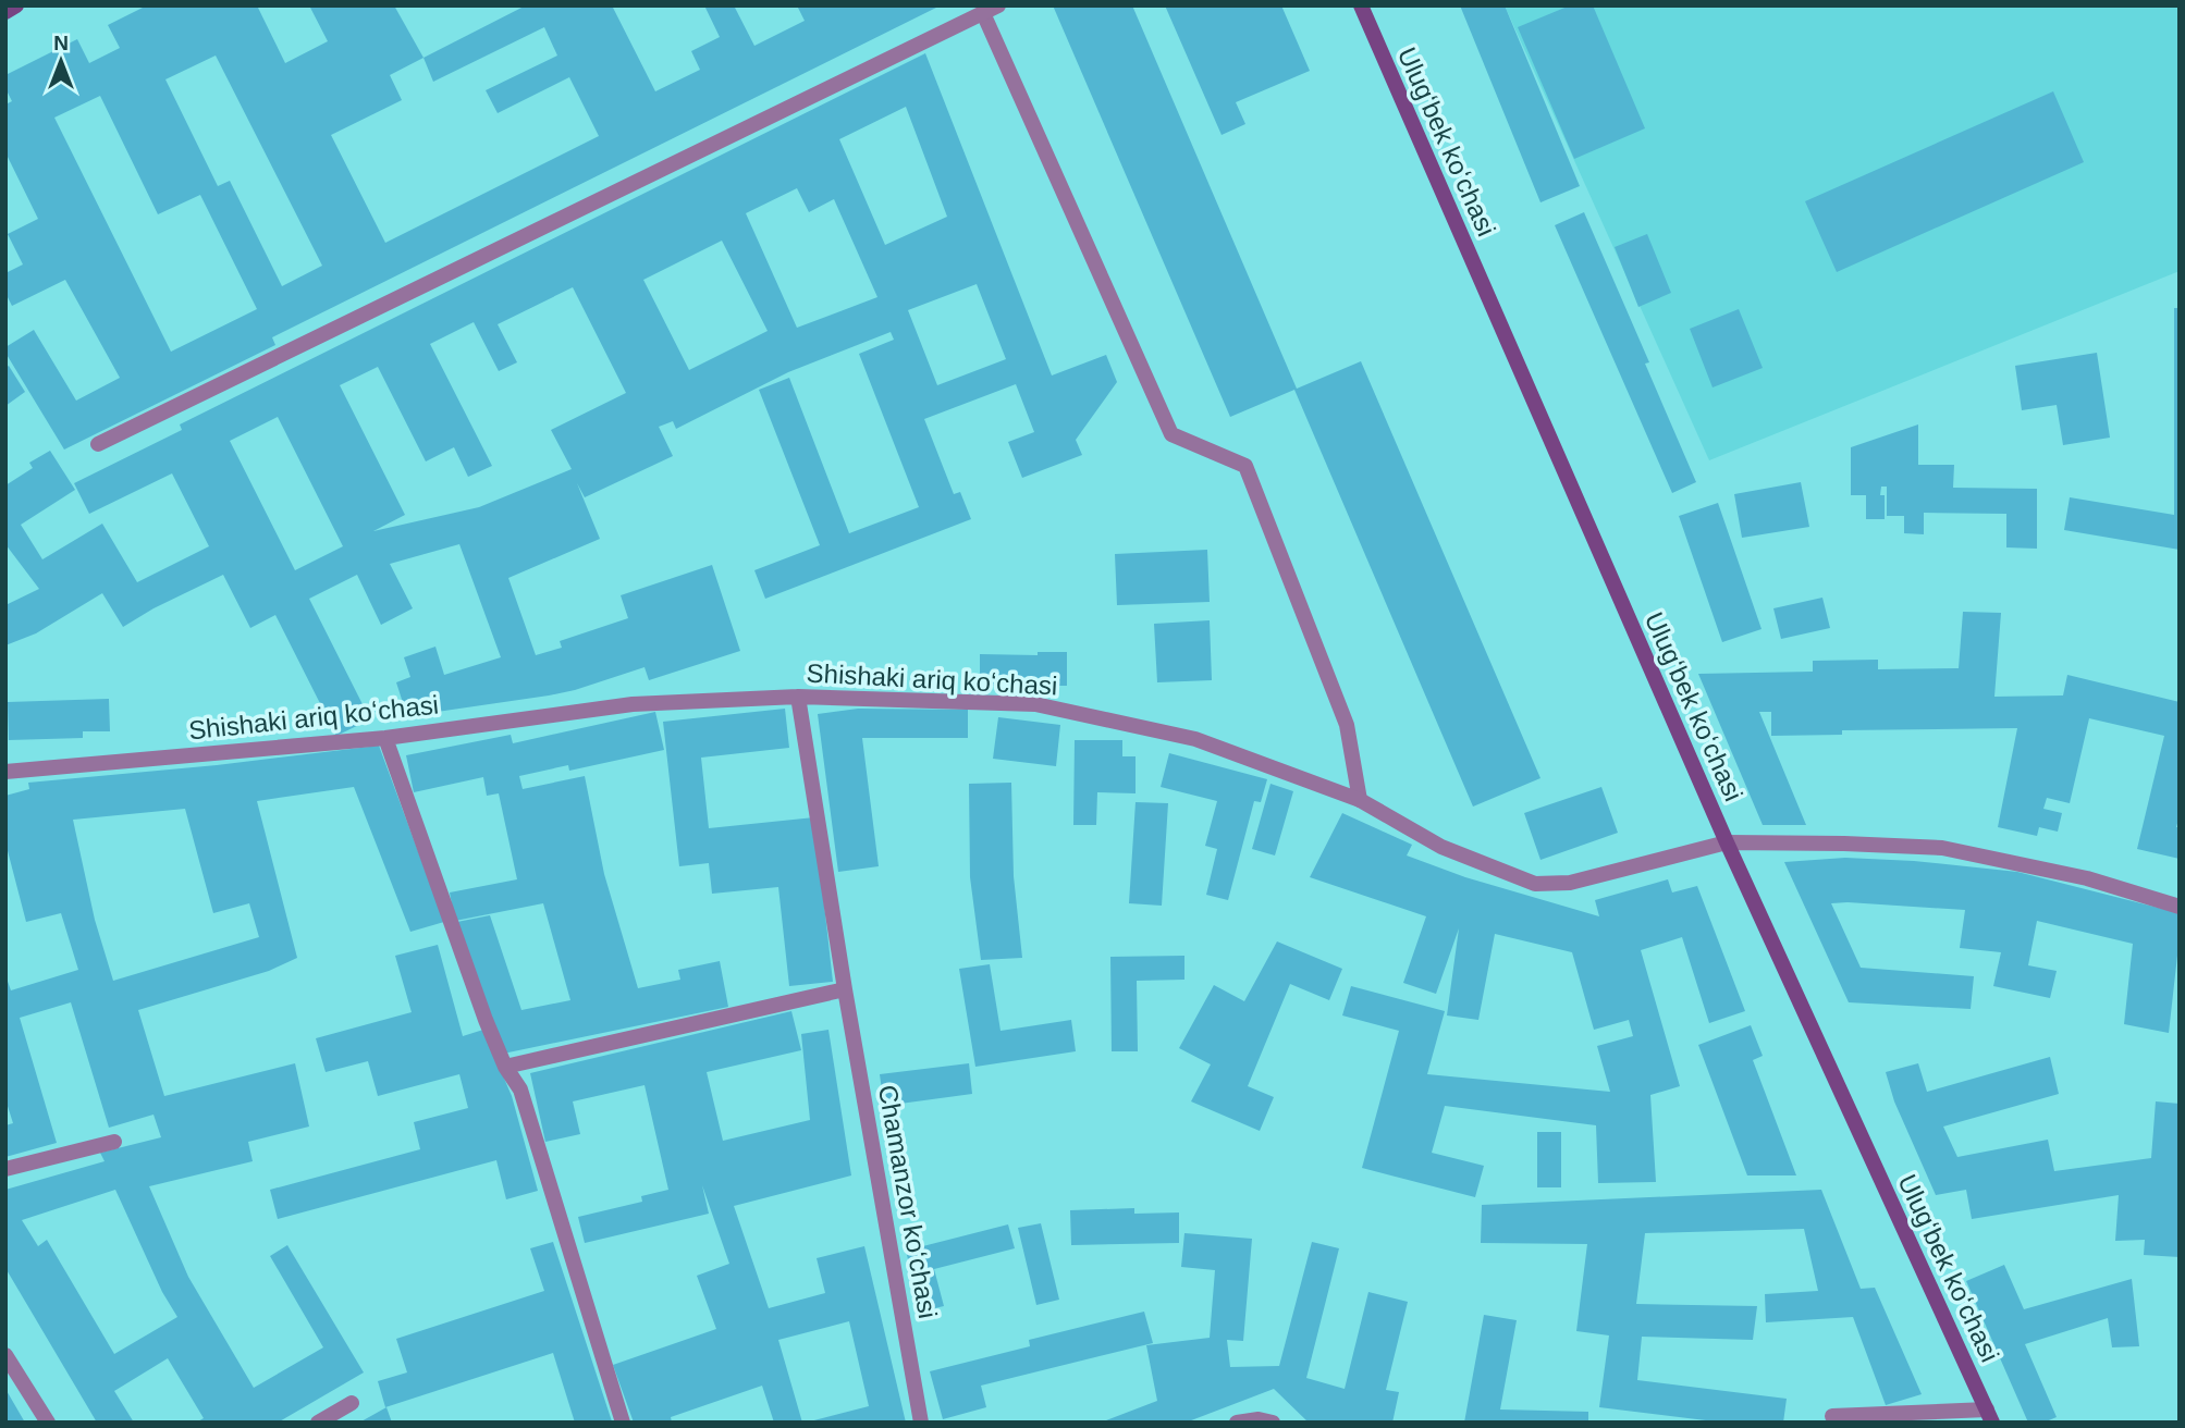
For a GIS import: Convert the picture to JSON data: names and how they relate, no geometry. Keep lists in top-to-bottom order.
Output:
{
  "streets": {
    "street": ["Ulugʻbek koʻchasi", "Shishaki ariq koʻchasi", "Chamanzor koʻchasi"]
  },
  "crossings": [
    ["Ulugʻbek koʻchasi", "Shishaki ariq koʻchasi"],
    ["Shishaki ariq koʻchasi", "Chamanzor koʻchasi"]
  ],
  "north": "top"
}
